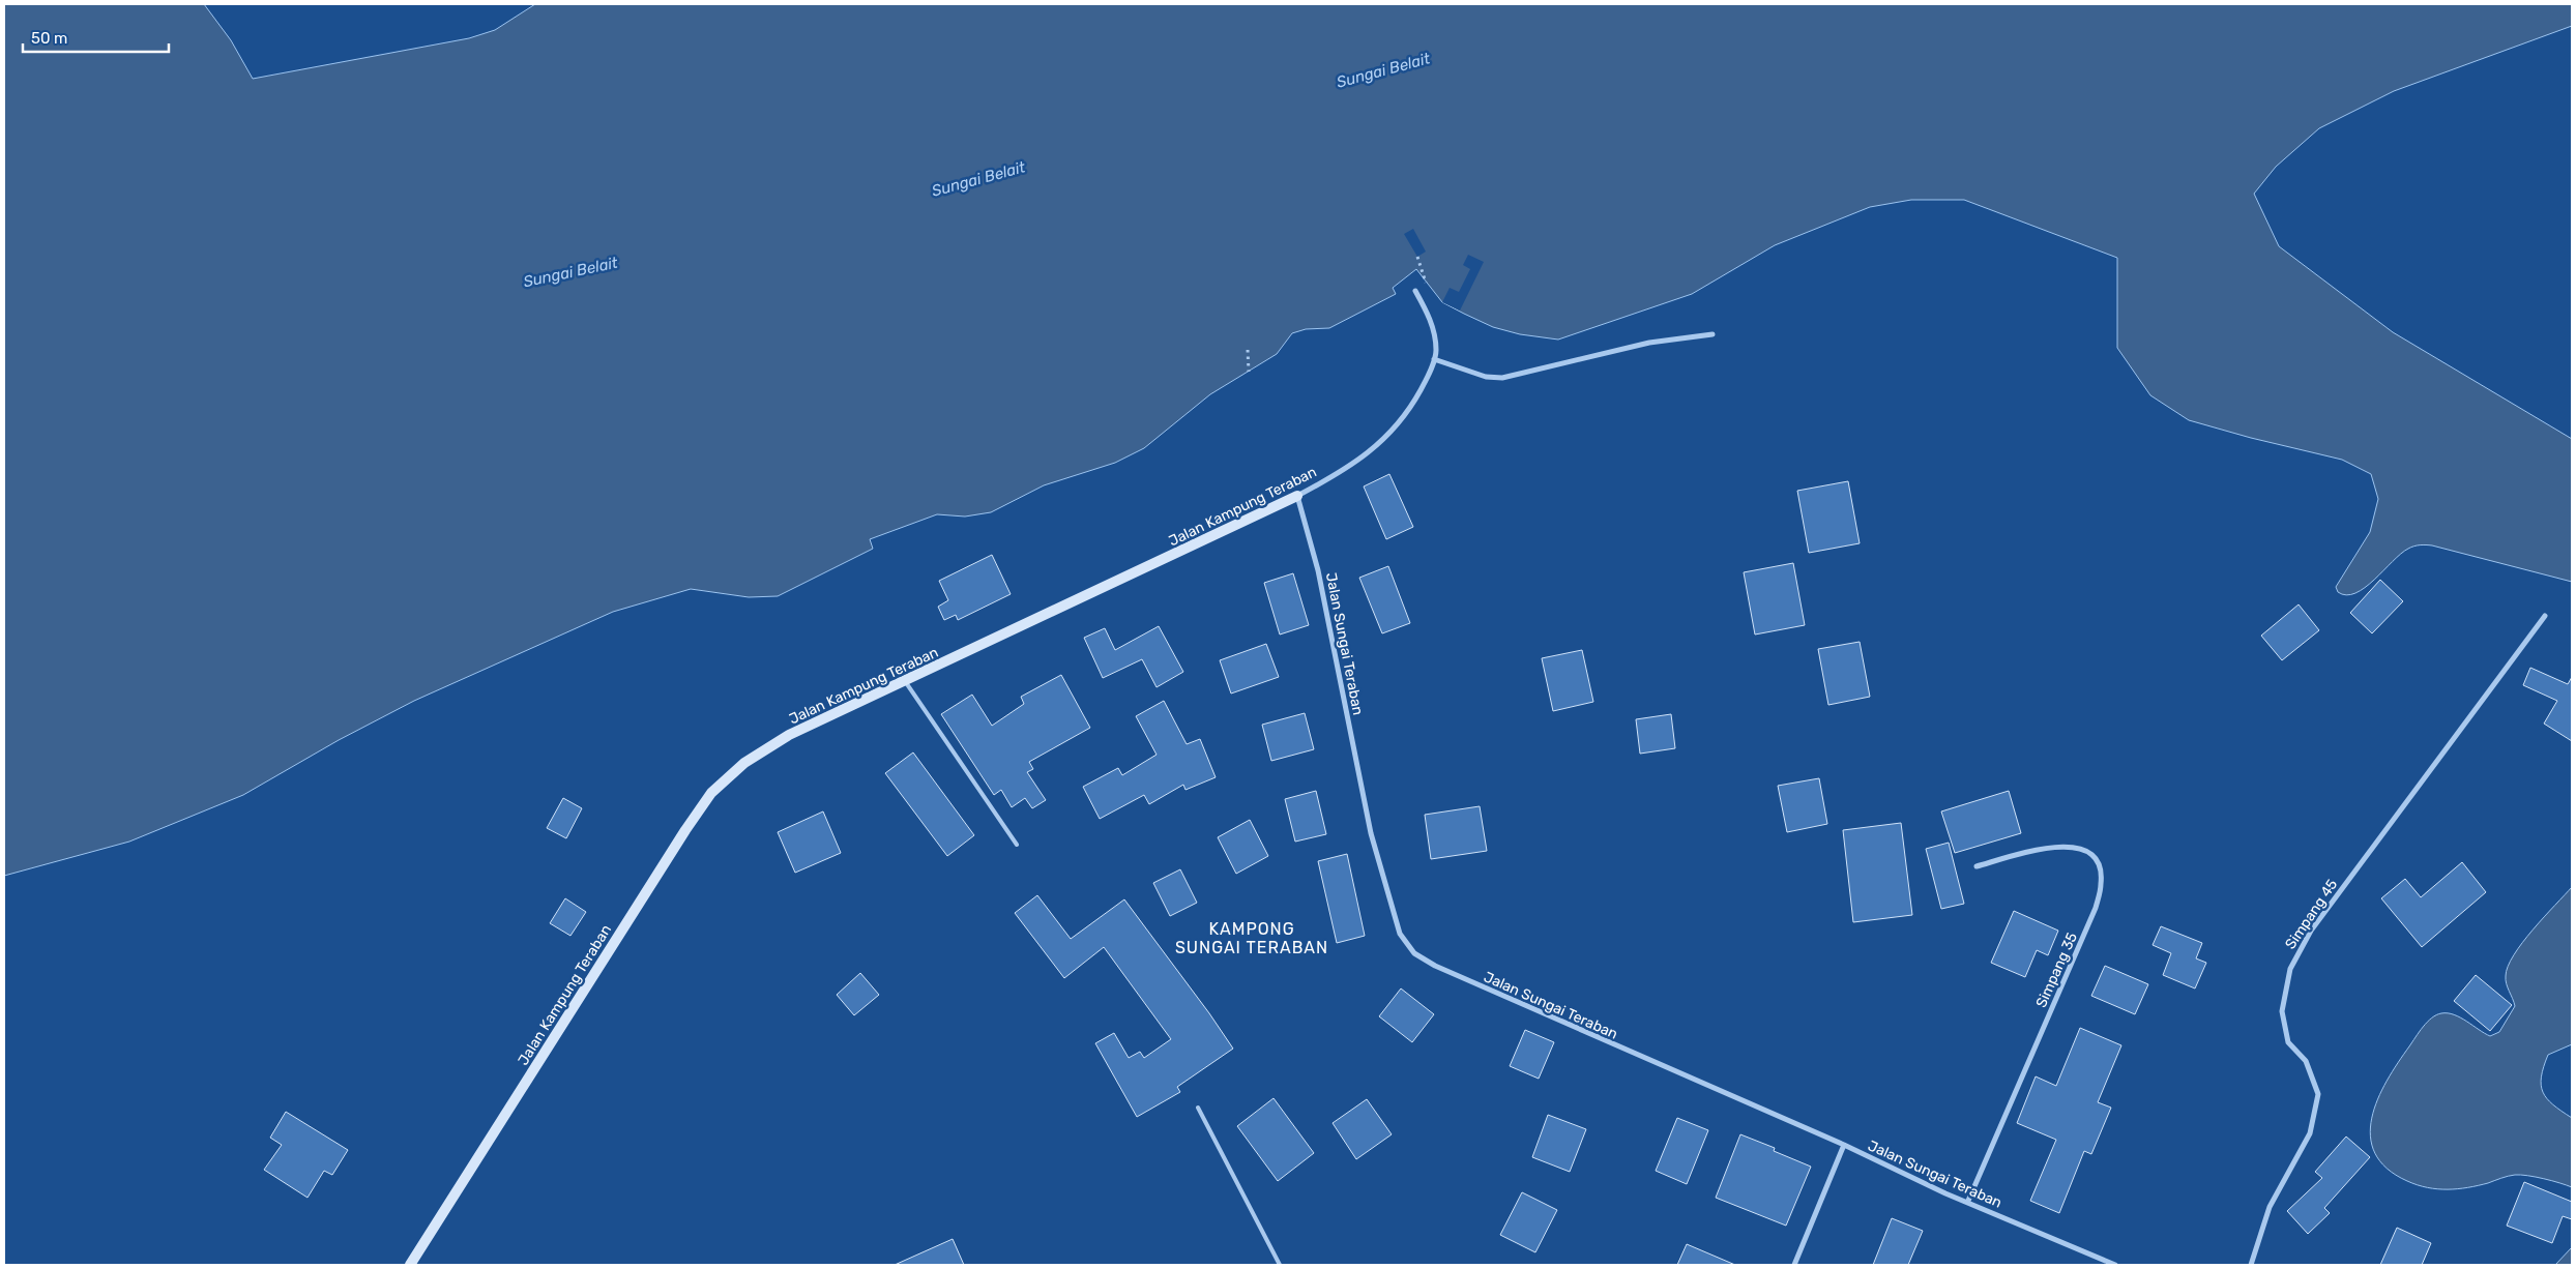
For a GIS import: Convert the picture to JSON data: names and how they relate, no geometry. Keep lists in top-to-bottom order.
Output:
{
  "streets": {
    "street": [
      "Jalan Kampung Teraban",
      "Jalan Sungai Teraban",
      "Simpang 45",
      "Simpang 35"
    ]
  },
  "crossings": [
    ["Jalan Kampung Teraban", "Jalan Sungai Teraban"],
    ["Jalan Sungai Teraban", "Simpang 35"]
  ],
  "districts": ["KAMPONG SUNGAI TERABAN"],
  "water": ["Sungai Belait"],
  "scale_bar": "50 m"
}
